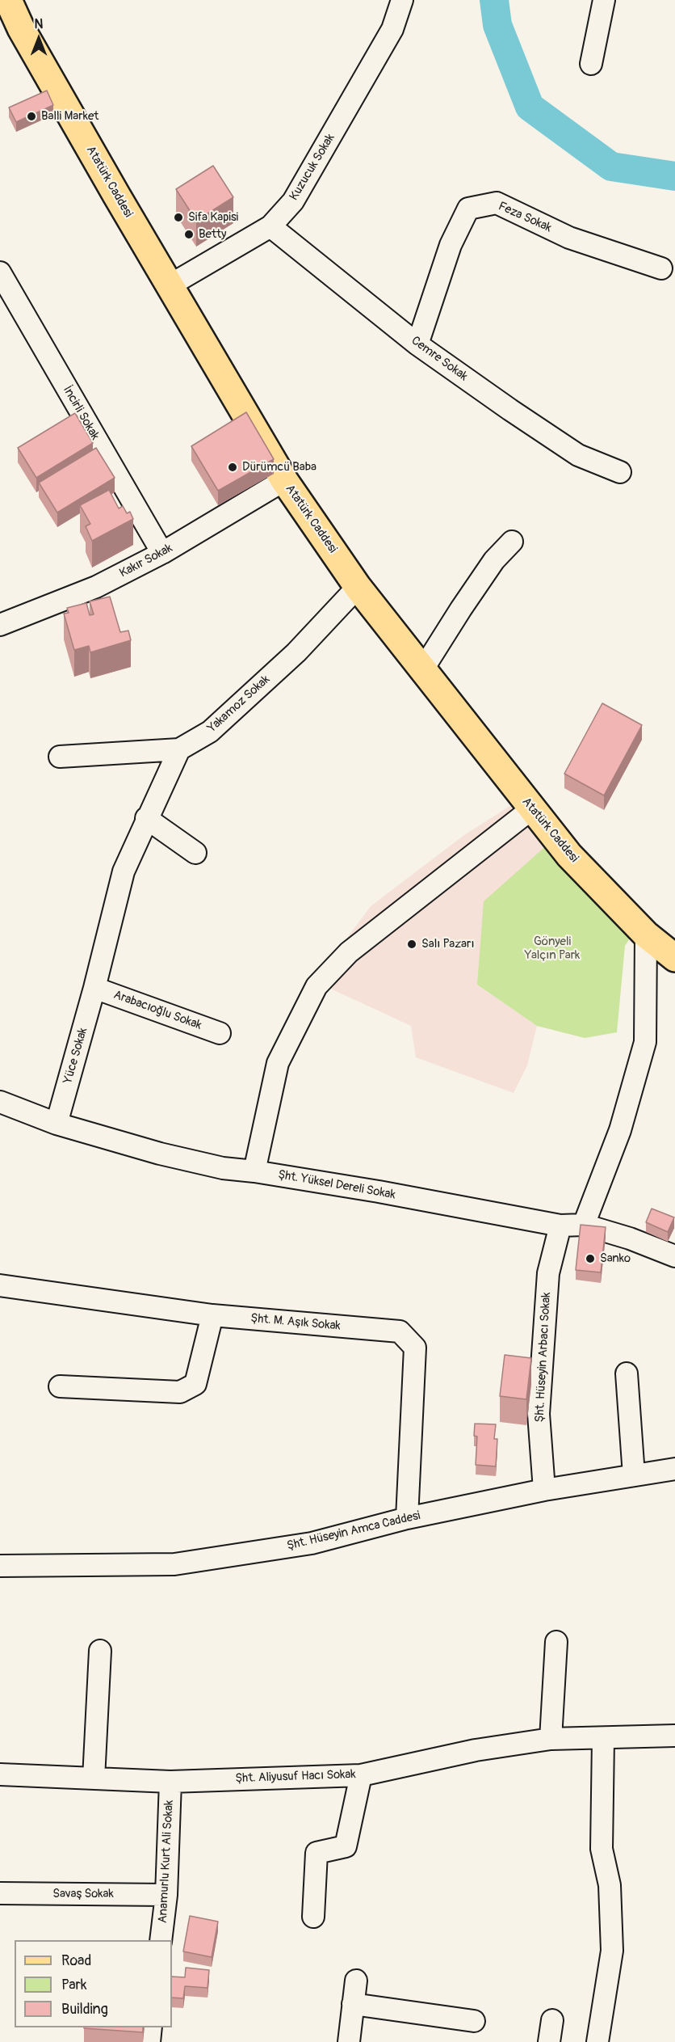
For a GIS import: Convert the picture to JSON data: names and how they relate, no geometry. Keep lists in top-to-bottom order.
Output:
{
  "streets": {
    "main road": ["Atatürk Caddesi"],
    "street": [
      "Kuzucuk Sokak",
      "Feza Sokak",
      "Cemre Sokak",
      "İncirli Sokak",
      "Kakır Sokak",
      "Yakamoz Sokak",
      "Arabacıoğlu Sokak",
      "Yüce Sokak",
      "Şht. Yüksel Dereli Sokak",
      "Şht. M. Aşık Sokak",
      "Şht. Hüseyin Arbacı Sokak",
      "Şht. Hüseyin Amca Caddesi",
      "Şht. Aliyusuf Hacı Sokak",
      "Anamurlu Kurt Ali Sokak",
      "Savaş Sokak"
    ]
  },
  "crossings": [
    ["Kuzucuk Sokak", "Atatürk Caddesi"],
    ["Kuzucuk Sokak", "Cemre Sokak"],
    ["Atatürk Caddesi", "Kakır Sokak"],
    ["Atatürk Caddesi", "Yakamoz Sokak"],
    ["Feza Sokak", "Cemre Sokak"],
    ["İncirli Sokak", "Kakır Sokak"],
    ["Arabacıoğlu Sokak", "Yüce Sokak"],
    ["Yüce Sokak", "Şht. Yüksel Dereli Sokak"],
    ["Şht. Yüksel Dereli Sokak", "Şht. Hüseyin Arbacı Sokak"],
    ["Şht. M. Aşık Sokak", "Şht. Hüseyin Amca Caddesi"],
    ["Şht. Hüseyin Arbacı Sokak", "Şht. Hüseyin Amca Caddesi"],
    ["Şht. Aliyusuf Hacı Sokak", "Anamurlu Kurt Ali Sokak"],
    ["Anamurlu Kurt Ali Sokak", "Savaş Sokak"]
  ],
  "parks": ["Gönyeli Yalçın Park"],
  "places": [
    "Balli Market",
    "Sifa Kapisi",
    "Betty",
    "Dürümcü Baba",
    "Salı Pazarı",
    "Sanko"
  ],
  "legend": ["Road", "Park", "Building"],
  "north": "top"
}
